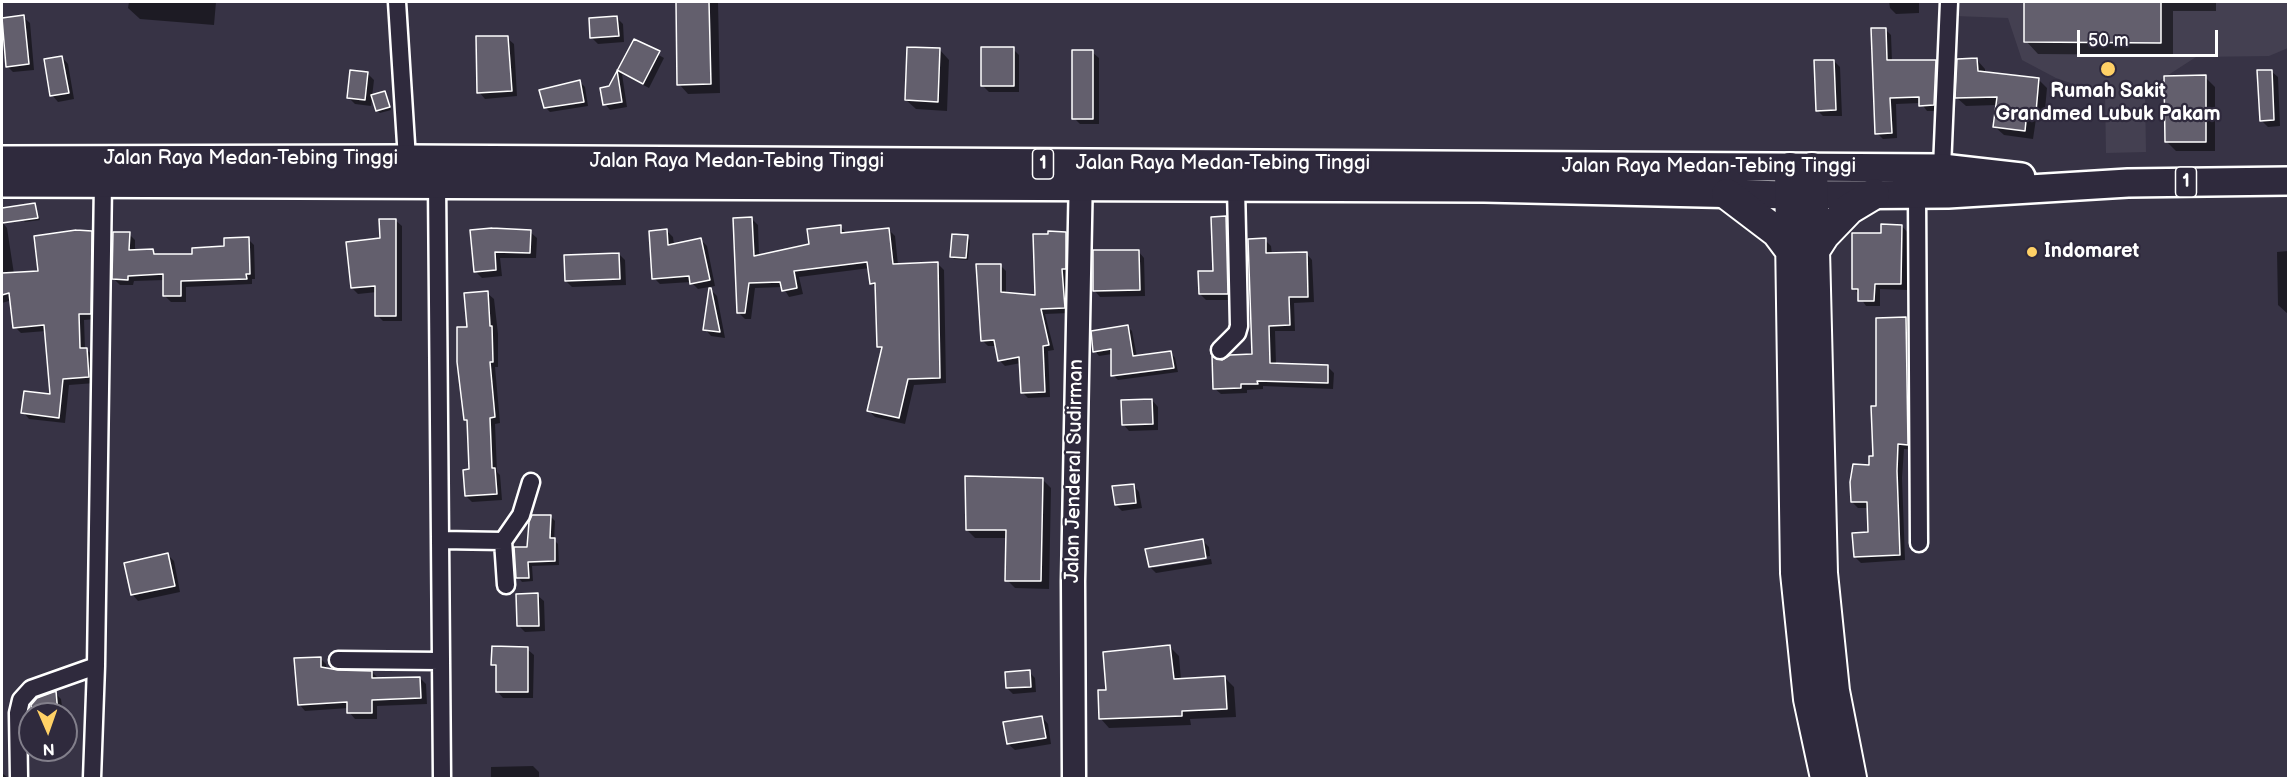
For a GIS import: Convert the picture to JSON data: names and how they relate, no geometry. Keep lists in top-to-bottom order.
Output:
{
  "streets": {
    "highway": ["Jalan Raya Medan-Tebing Tinggi", "1"],
    "main road": ["Jalan Jenderal Sudirman"]
  },
  "crossings": [
    ["Jalan Raya Medan-Tebing Tinggi", "Jalan Jenderal Sudirman"]
  ],
  "places": ["Rumah Sakit Grandmed Lubuk Pakam", "Indomaret"],
  "scale_bar": "50 m",
  "north": "bottom"
}
